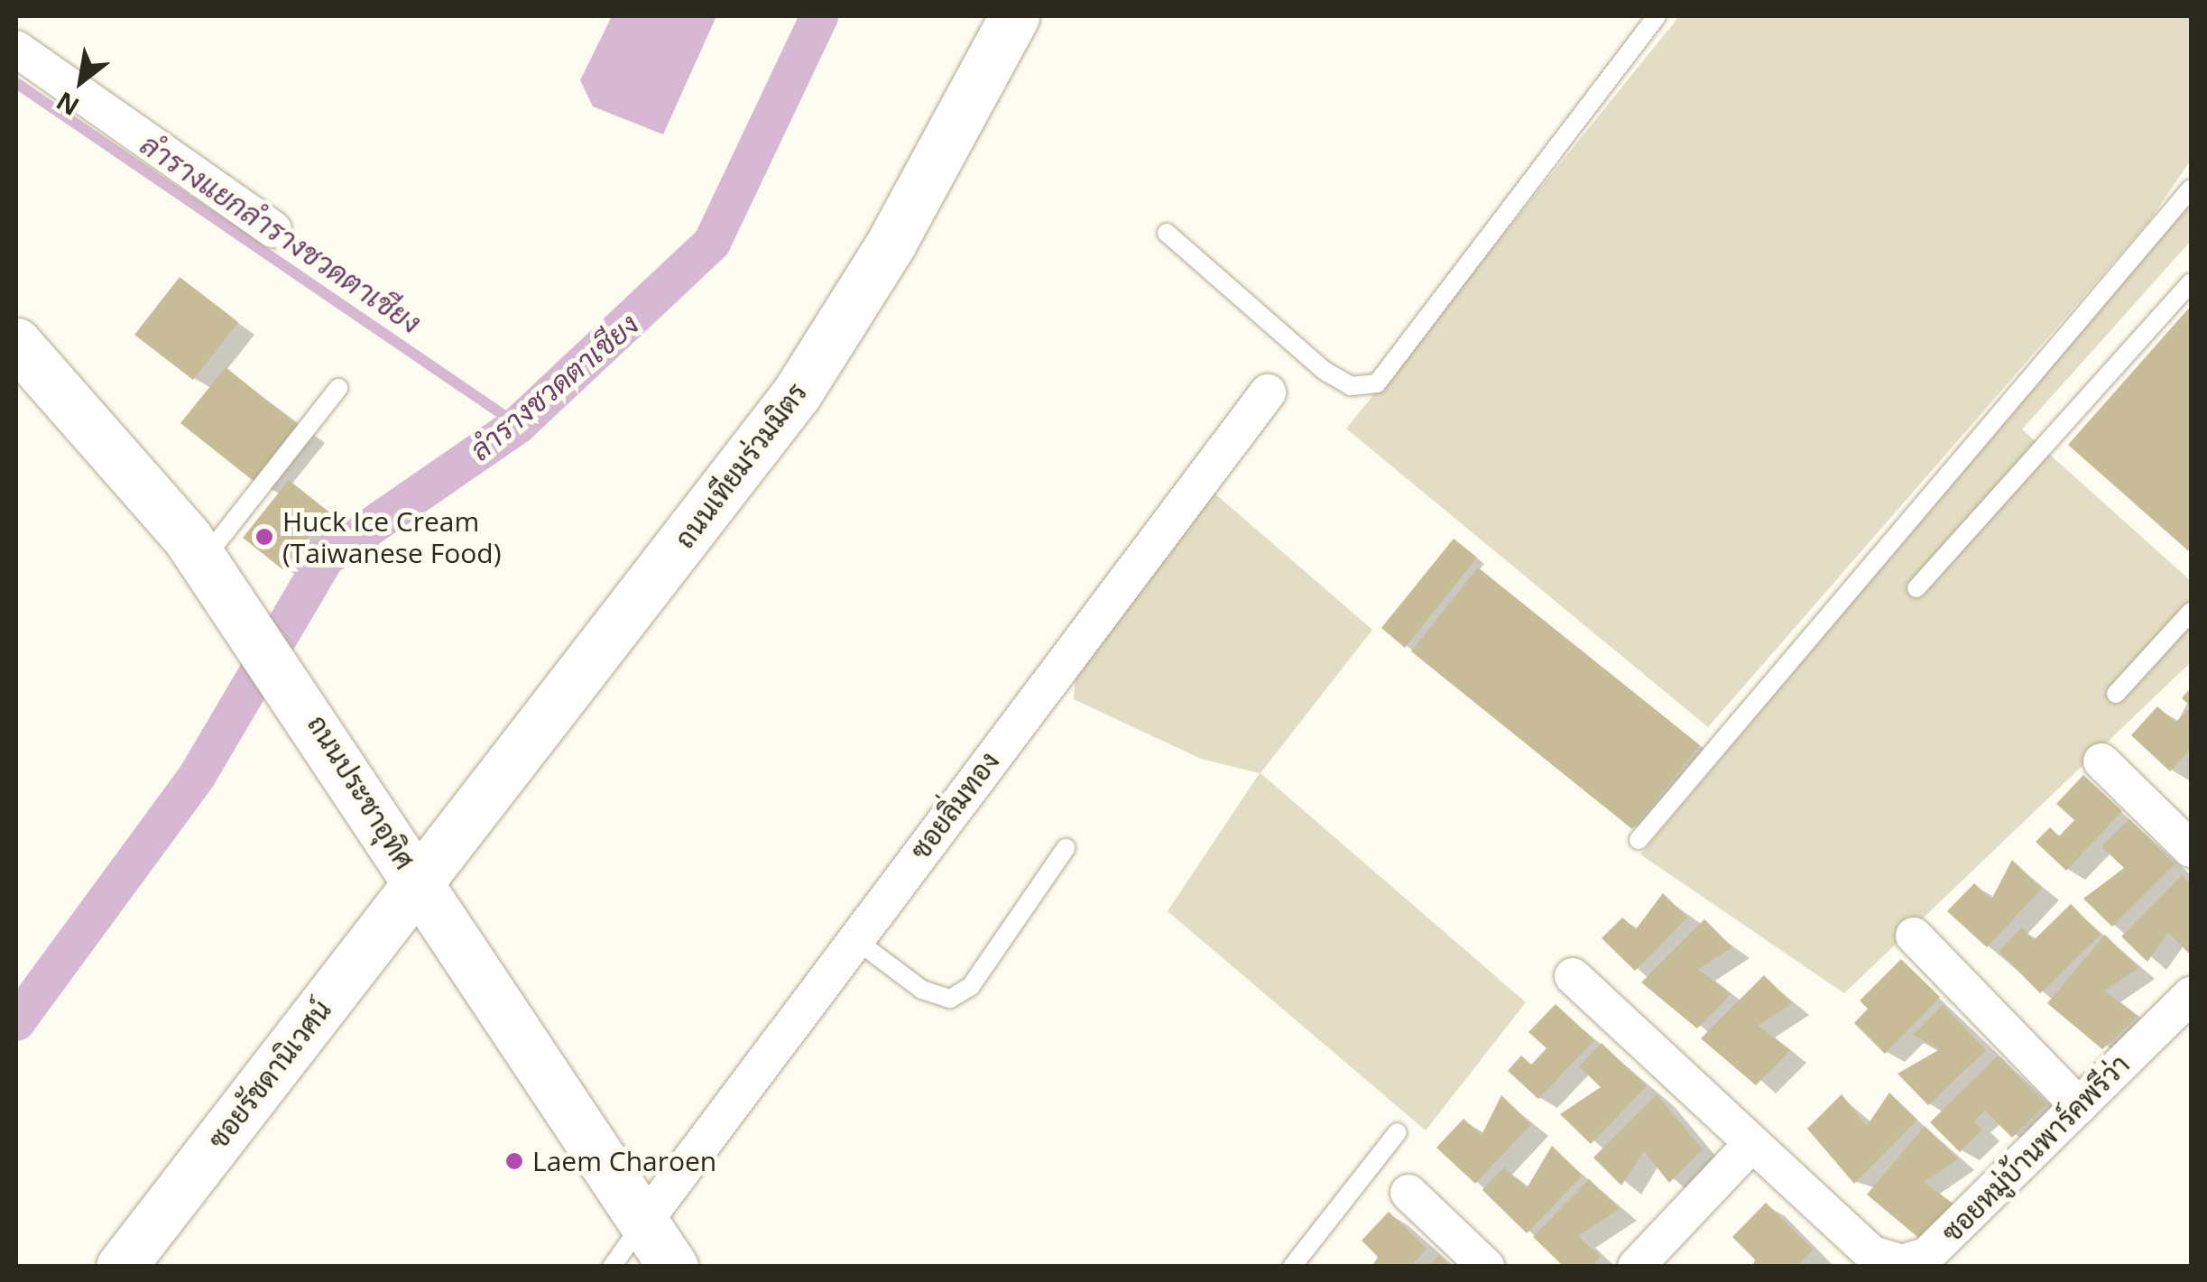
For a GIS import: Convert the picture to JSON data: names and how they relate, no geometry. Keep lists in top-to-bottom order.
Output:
{
  "streets": {
    "street": [
      "ถนนเทียมร่วมมิตร",
      "ถนนประชาอุทิศ",
      "ซอยลิ่มทอง",
      "ซอยรัชดานิเวศน์",
      "ซอยหมู่บ้านพาร์คพรีว่า"
    ]
  },
  "crossings": [
    ["ถนนเทียมร่วมมิตร", "ถนนประชาอุทิศ"],
    ["ถนนเทียมร่วมมิตร", "ซอยรัชดานิเวศน์"],
    ["ถนนประชาอุทิศ", "ซอยลิ่มทอง"],
    ["ถนนประชาอุทิศ", "ซอยรัชดานิเวศน์"]
  ],
  "water": ["ลำรางแยกลำรางชวดตาเชียง", "ลำรางชวดตาเชียง"],
  "places": ["Huck Ice Cream (Taiwanese Food)", "Laem Charoen"],
  "north": "bottom left"
}
